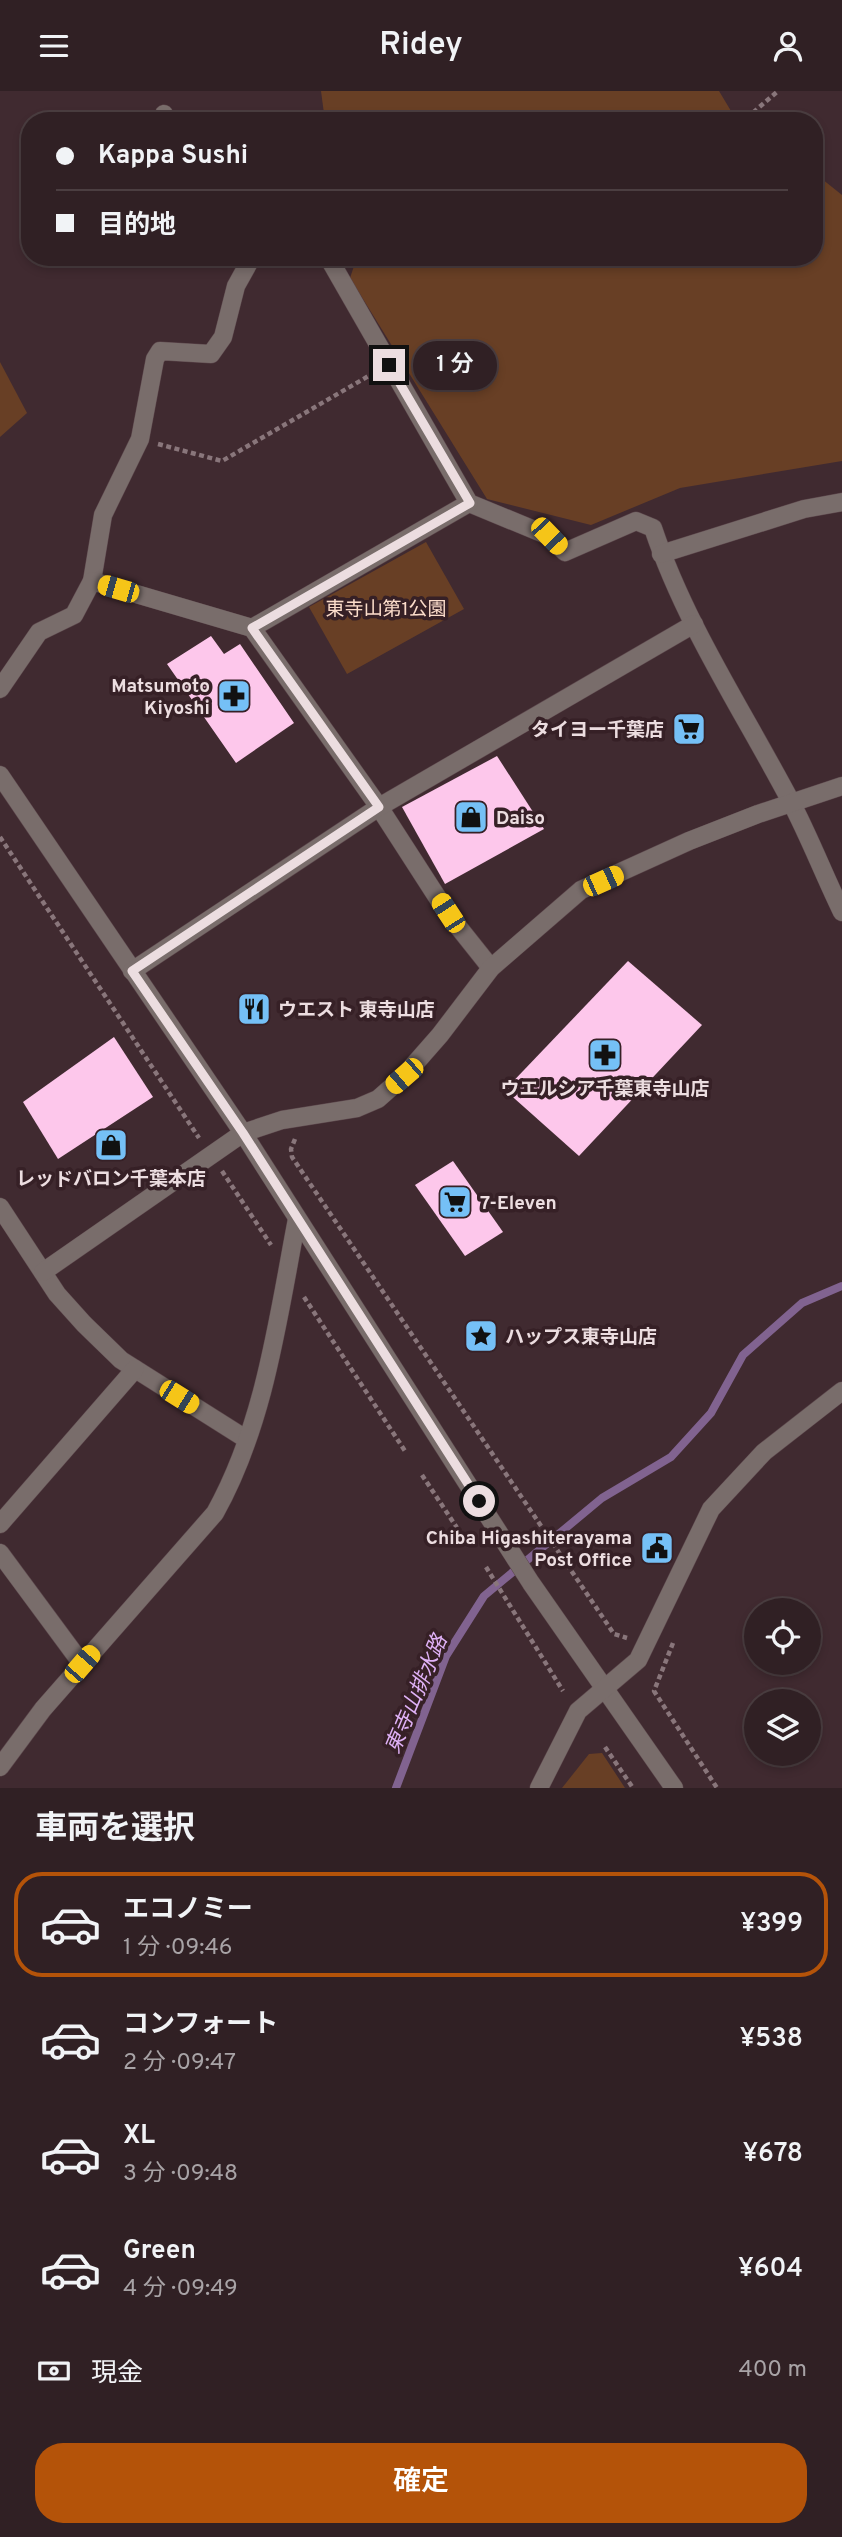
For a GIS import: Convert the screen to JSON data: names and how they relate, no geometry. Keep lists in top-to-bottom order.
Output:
{
  "water": ["東寺山排水路"],
  "parks": ["東寺山第1公園"],
  "places": {
    "pharmacy": ["Matsumoto Kiyoshi", "ウエルシア千葉東寺山店"],
    "supermarket": ["タイヨー千葉店", "7-Eleven"],
    "shop": ["Daiso", "レッドバロン千葉本店"],
    "restaurant": ["ウエスト 東寺山店"],
    "place": ["ハップス東寺山店"],
    "public building": ["Chiba Higashiterayama Post Office"]
  },
  "page": {
    "header": "Ridey",
    "banner": ["Kappa Sushi", "目的地"],
    "bubble": "1 分",
    "heading": "車両を選択",
    "list": [
      {
        "name": "エコノミー",
        "note": "1 分 · 09:46",
        "value": "¥399"
      },
      {
        "name": "コンフォート",
        "note": "2 分 · 09:47",
        "value": "¥538"
      },
      {
        "name": "XL",
        "note": "3 分 · 09:48",
        "value": "¥678"
      },
      {
        "name": "Green",
        "note": "4 分 · 09:49",
        "value": "¥604"
      }
    ],
    "pay": ["現金", "400 m"],
    "buttons": "確定"
  }
}
